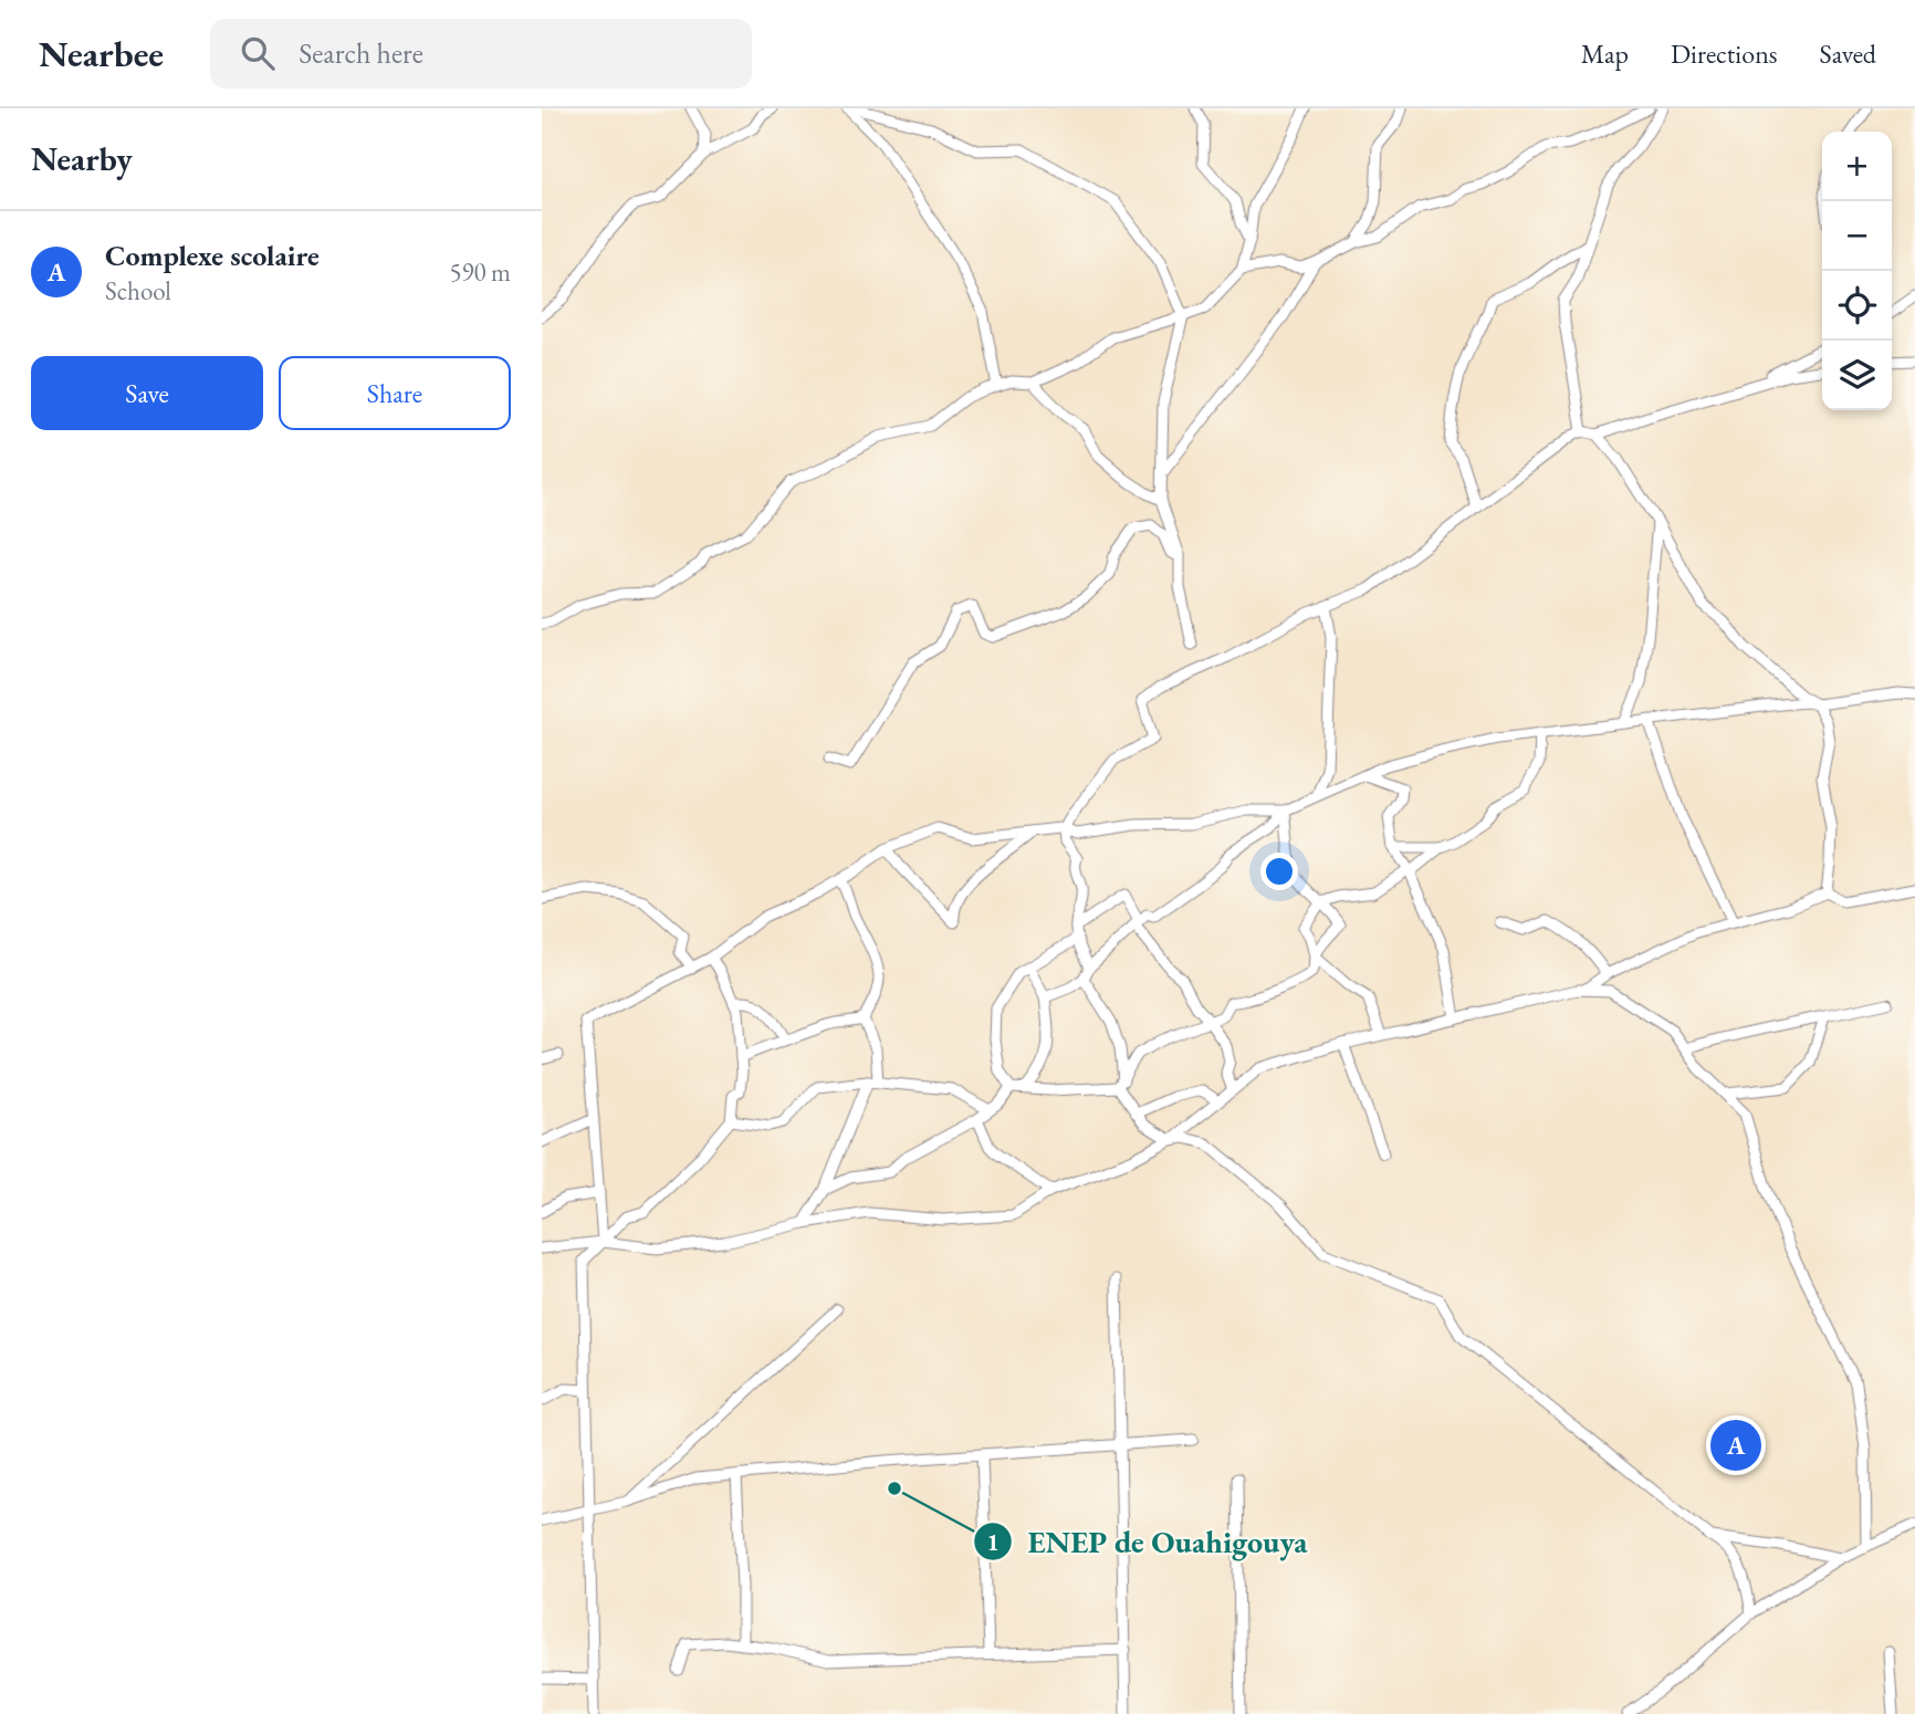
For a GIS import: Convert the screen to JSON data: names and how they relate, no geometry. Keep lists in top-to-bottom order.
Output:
{
  "places": ["ENEP de Ouahigouya"],
  "page": {
    "header": "Nearbee",
    "search": "Search here",
    "nav": ["Map", "Directions", "Saved"],
    "heading": "Nearby",
    "map_buttons": ["+", "−"],
    "list": [
      {
        "mark": "A",
        "name": "Complexe scolaire",
        "note": "School",
        "value": "590 m"
      }
    ],
    "buttons": ["Save", "Share"],
    "pins": "A"
  }
}
